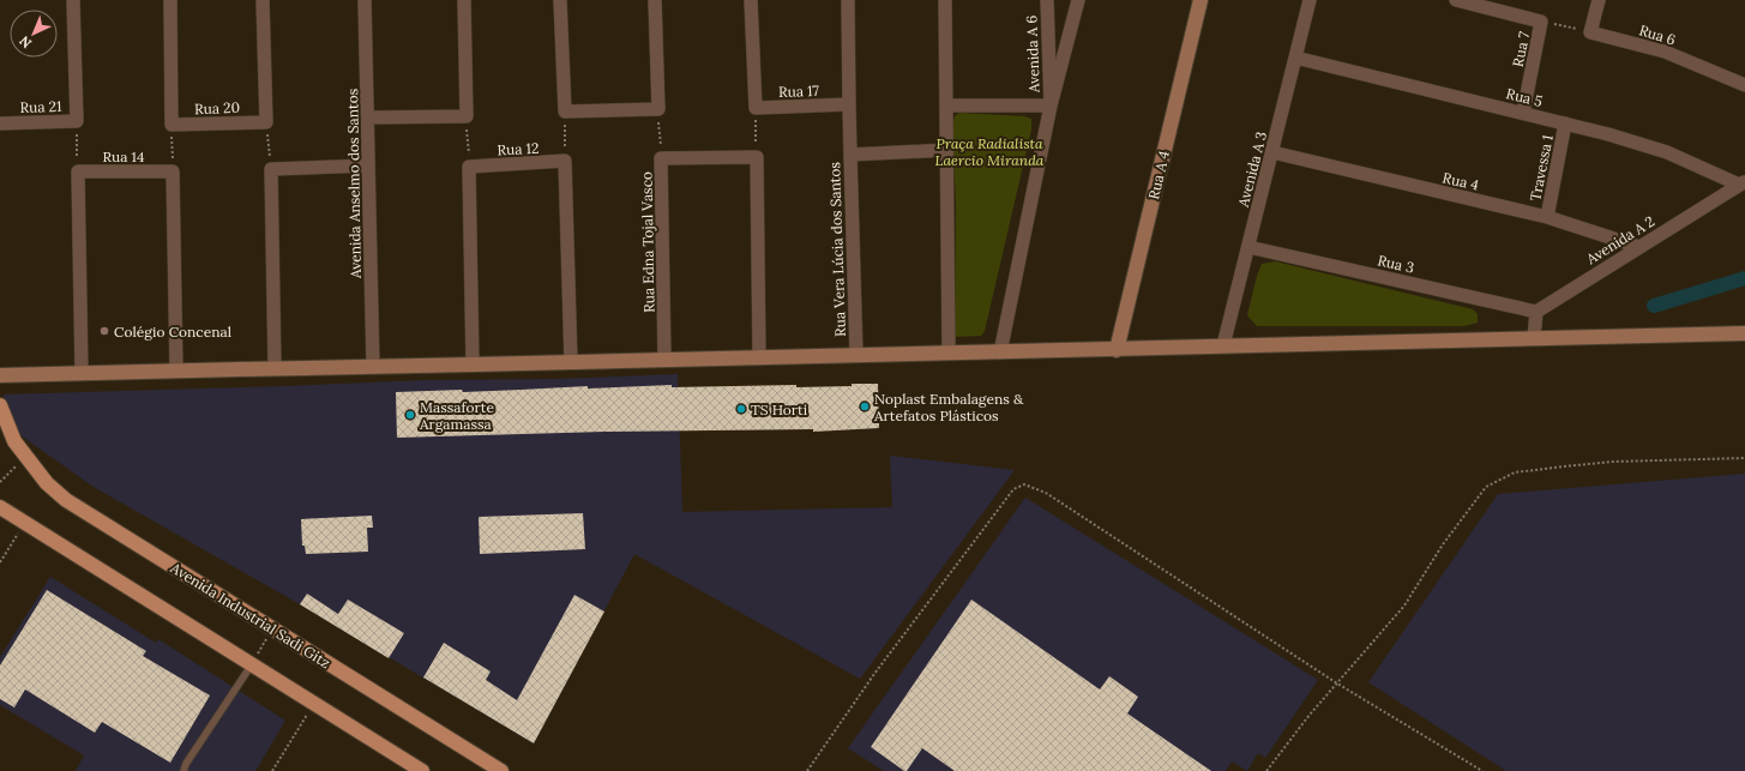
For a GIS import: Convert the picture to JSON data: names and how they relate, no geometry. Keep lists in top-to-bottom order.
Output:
{
  "streets": {
    "main road": ["Avenida Industrial Sadi Gitz"],
    "street": [
      "Rua 6",
      "Rua 7",
      "Avenida A 6",
      "Rua 17",
      "Rua 5",
      "Rua 21",
      "Rua 20",
      "Rua 12",
      "Rua 14",
      "Travessa 1",
      "Avenida A 3",
      "Rua A 4",
      "Rua 4",
      "Avenida Anselmo dos Santos",
      "Avenida A 2",
      "Rua Edna Tojal Vasco",
      "Rua Vera Lúcia dos Santos",
      "Rua 3"
    ]
  },
  "crossings": [
    ["Rua 7", "Rua 5"],
    ["Rua 5", "Travessa 1"],
    ["Rua 5", "Avenida A 3"],
    ["Rua 5", "Avenida A 2"],
    ["Travessa 1", "Rua 4"],
    ["Avenida A 3", "Rua 4"],
    ["Avenida A 3", "Rua 3"],
    ["Rua 4", "Avenida A 2"],
    ["Avenida A 2", "Rua 3"]
  ],
  "parks": ["Praça Radialista Laercio Miranda"],
  "places": [
    "Colégio Concenal",
    "Noplast Embalagens & Artefatos Plásticos",
    "TS Horti",
    "Massaforte Argamassa"
  ],
  "north": "bottom left"
}
